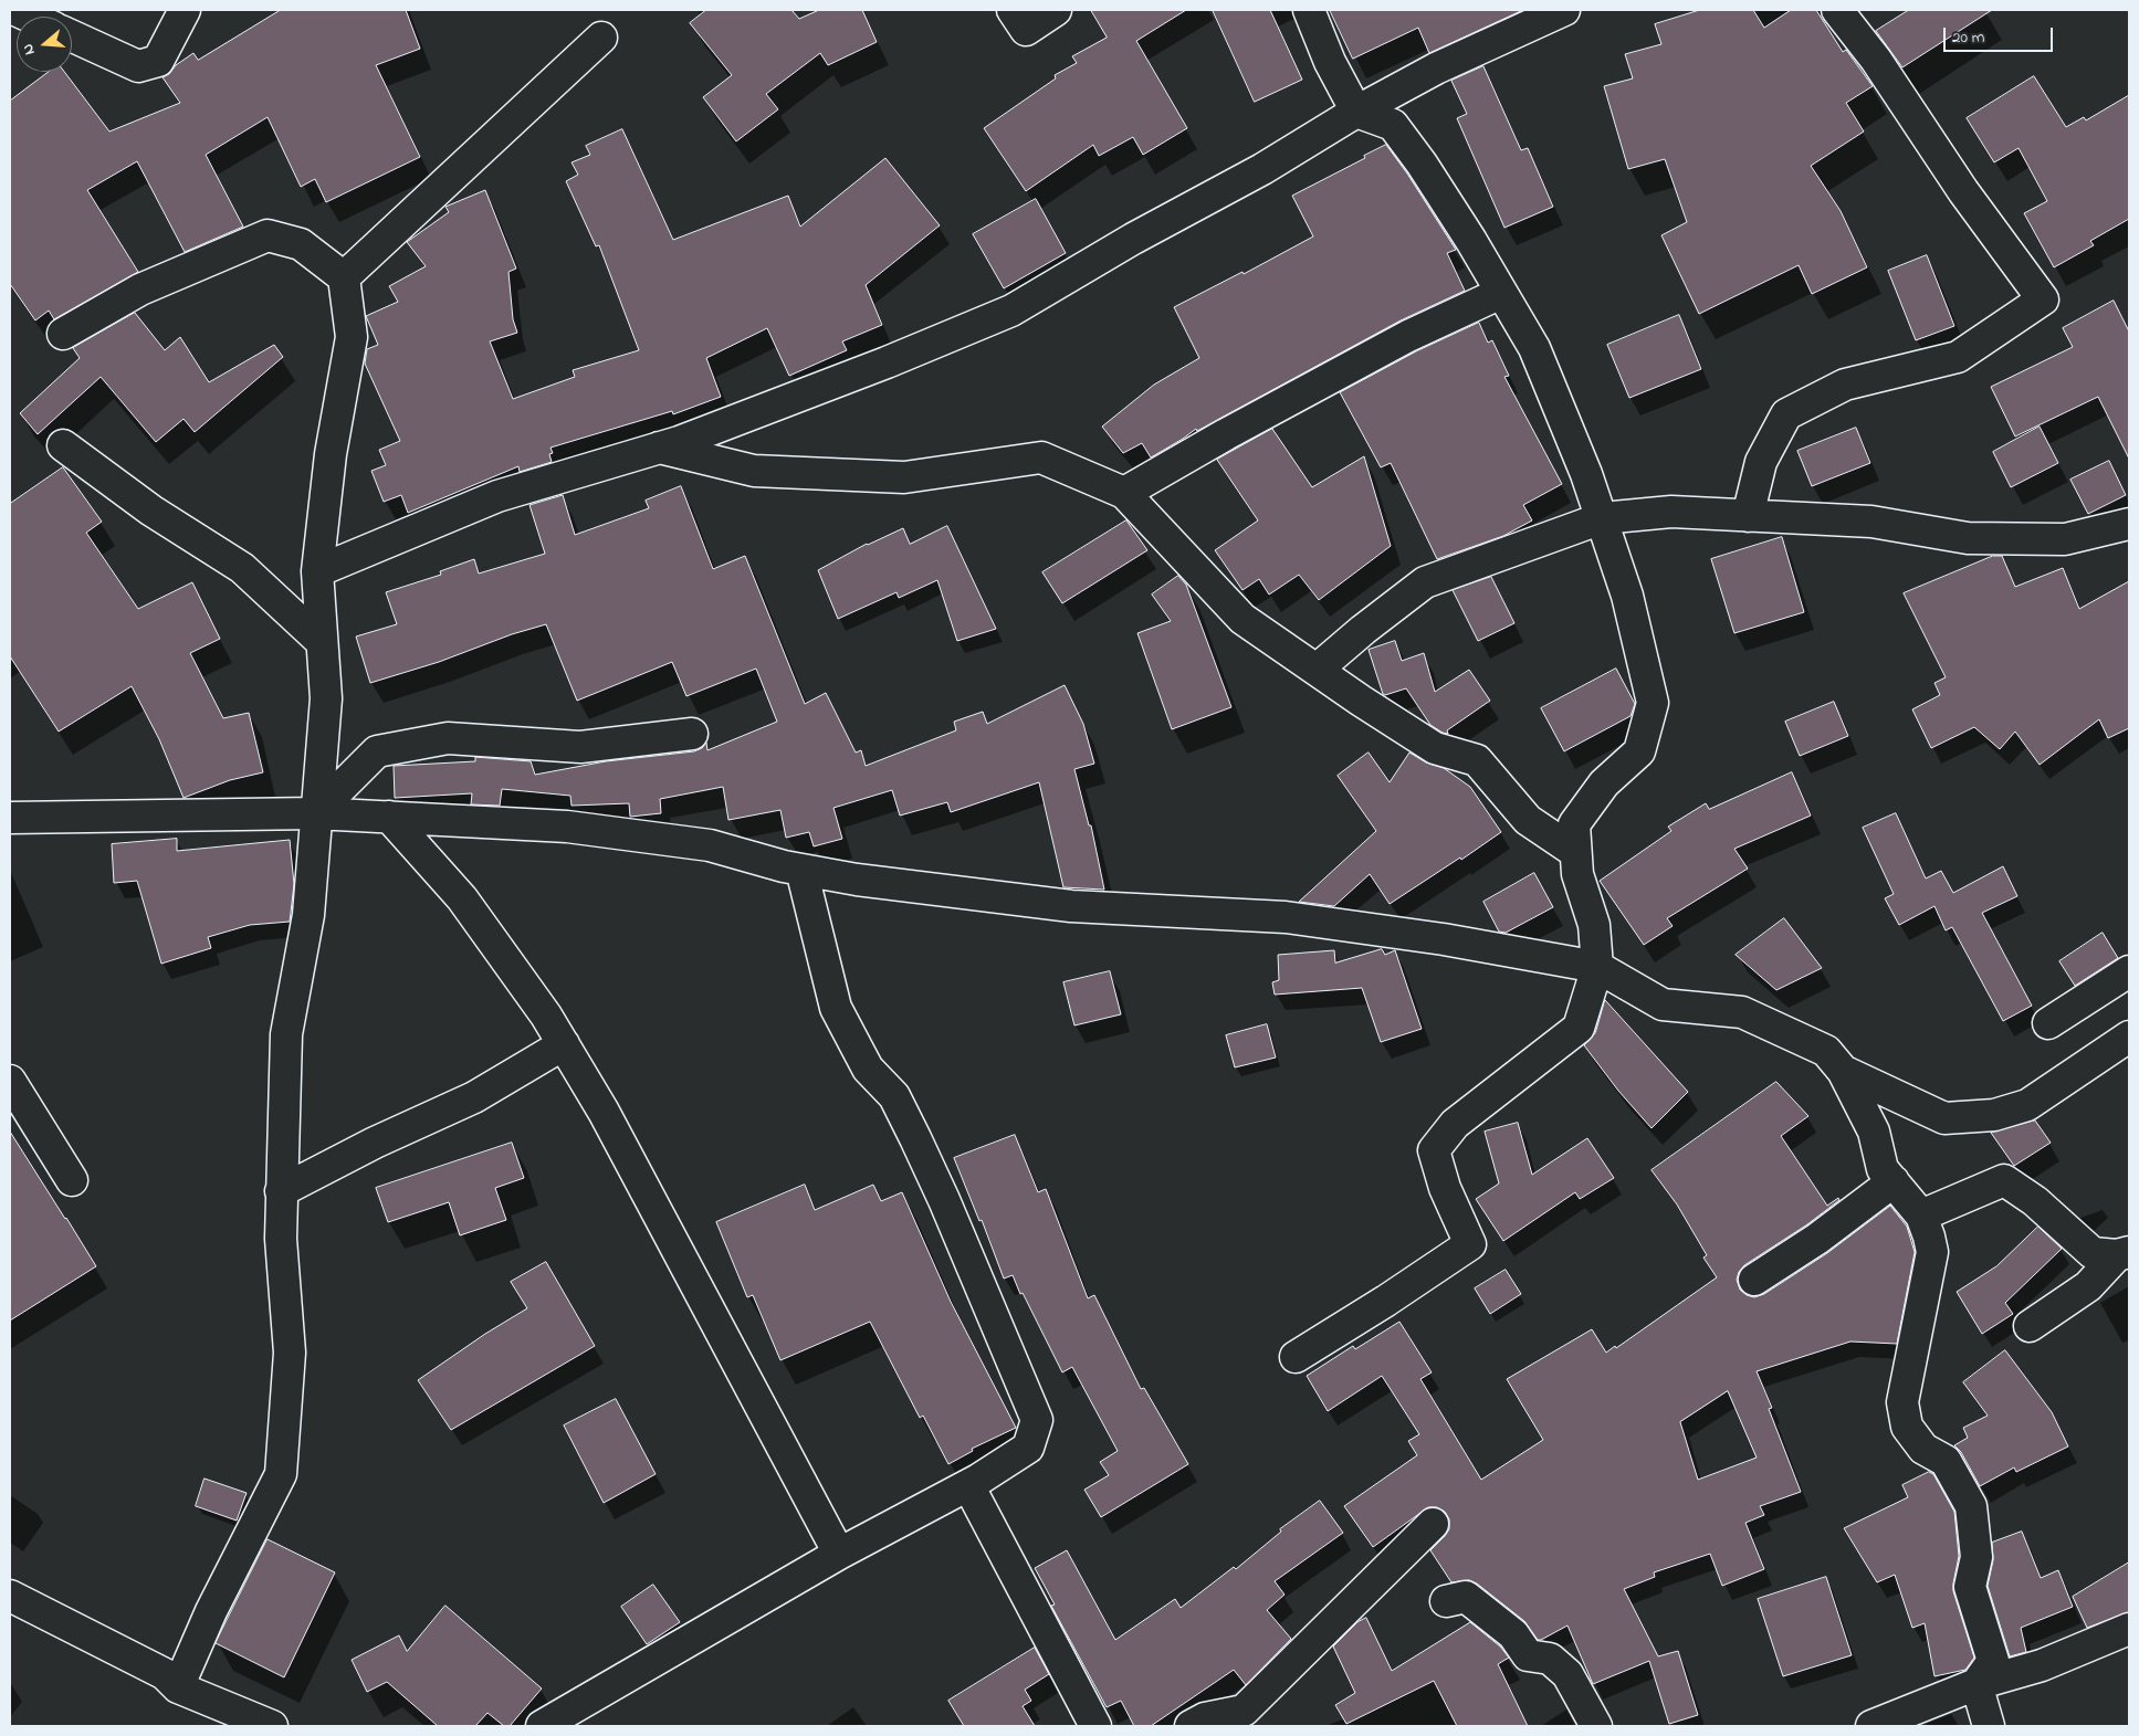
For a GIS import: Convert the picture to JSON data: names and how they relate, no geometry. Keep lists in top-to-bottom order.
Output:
{
  "scale_bar": "20 m",
  "north": "left"
}
